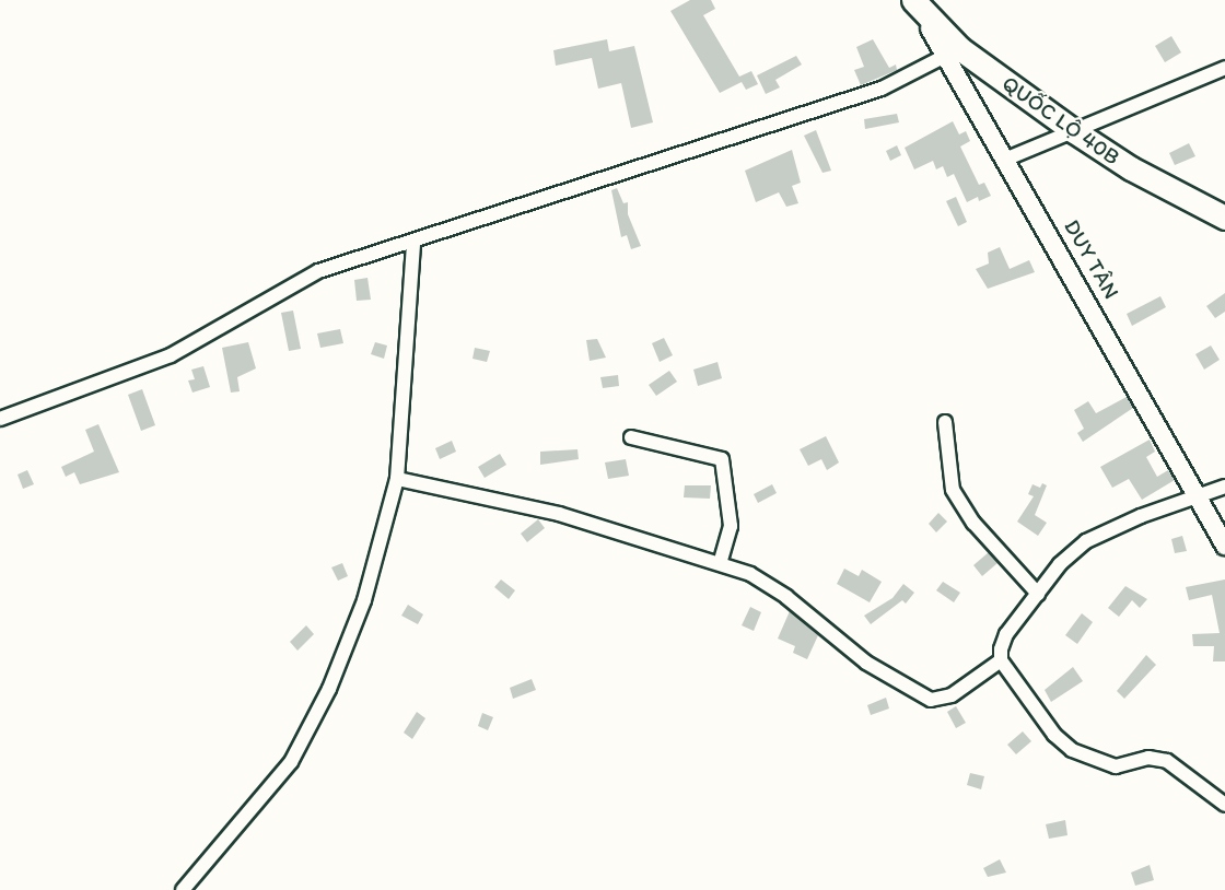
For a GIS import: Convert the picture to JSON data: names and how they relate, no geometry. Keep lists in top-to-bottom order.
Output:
{
  "streets": {
    "highway": ["QUỐC LỘ 40B"],
    "street": ["DUY TÂN"]
  },
  "crossings": [
    ["QUỐC LỘ 40B", "DUY TÂN"]
  ]
}
